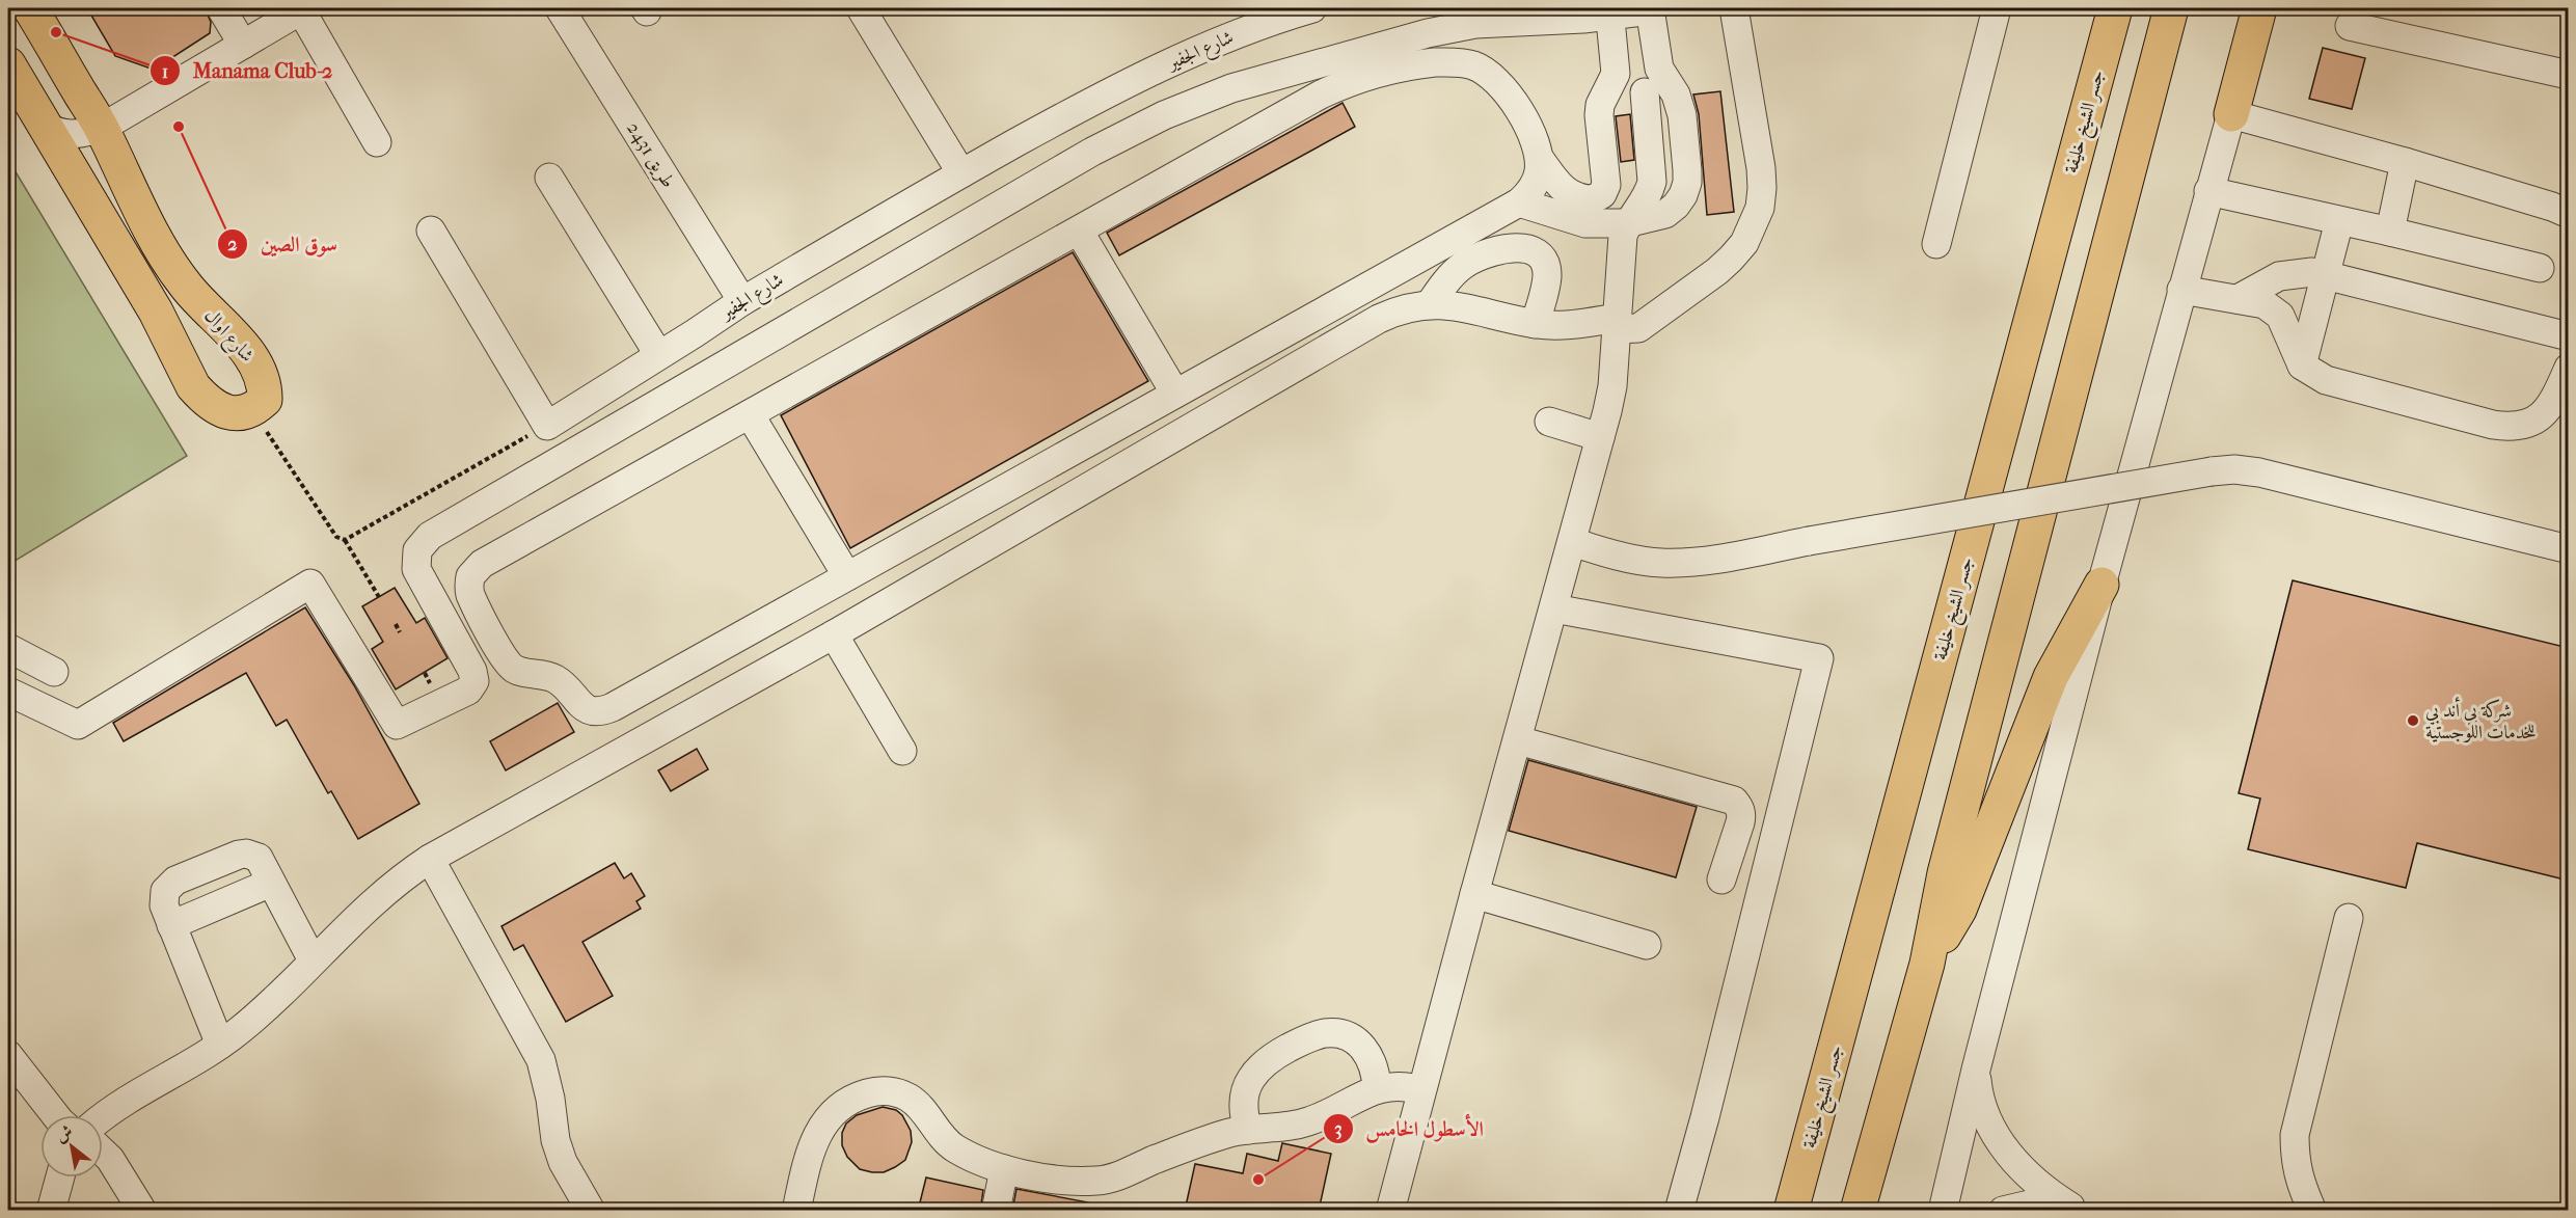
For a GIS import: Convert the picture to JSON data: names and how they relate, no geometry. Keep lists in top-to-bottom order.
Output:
{
  "streets": {
    "main road": ["جسر الشيخ خليفة", "شارع اوال"],
    "street": ["شارع الجفير", "طريق 2431"]
  },
  "crossings": [
    ["شارع الجفير", "طريق 2431"]
  ],
  "places": [
    "Manama Club-2",
    "سوق الصين",
    "شركة بي أند بي للخدمات اللوجستية",
    "الأسطول الخامس"
  ],
  "north": "top left"
}
